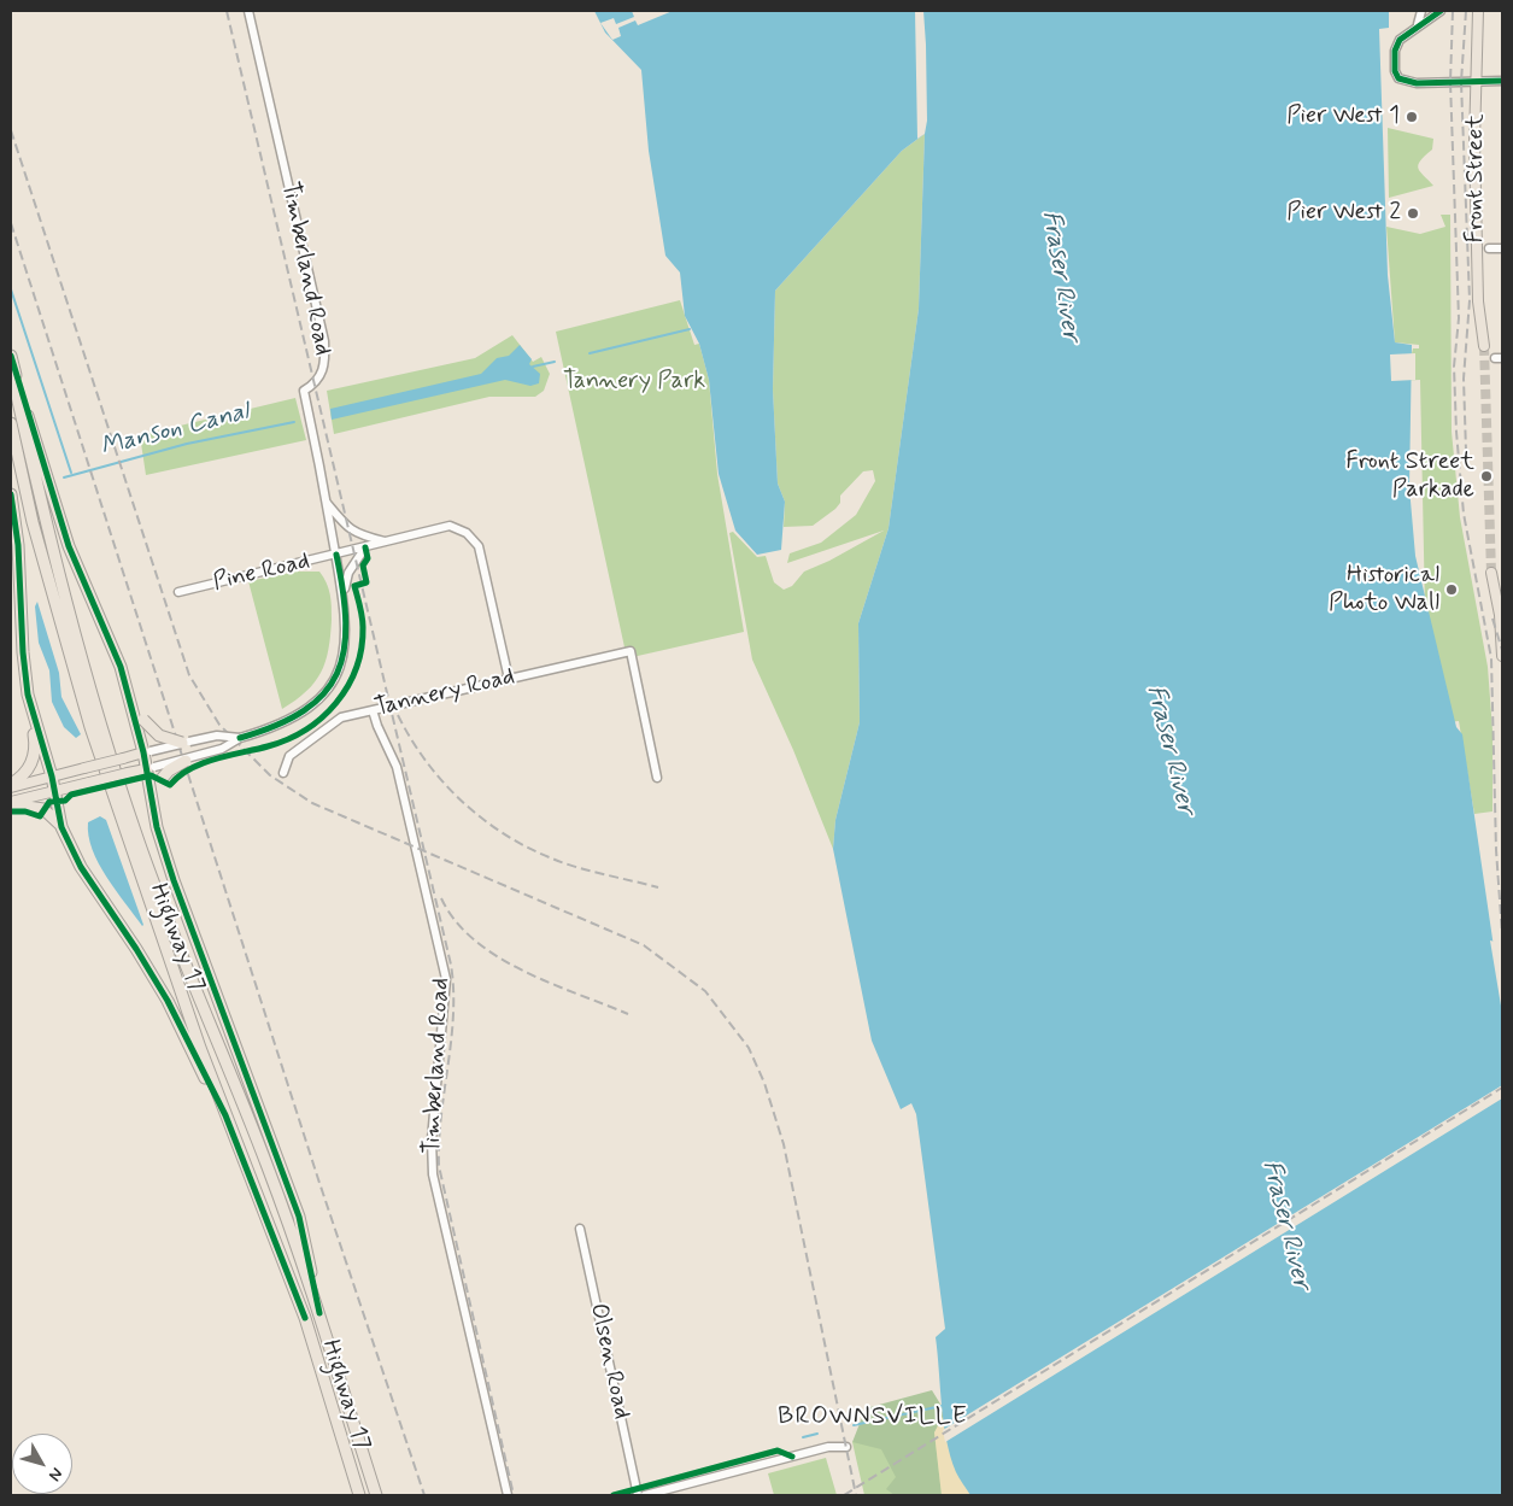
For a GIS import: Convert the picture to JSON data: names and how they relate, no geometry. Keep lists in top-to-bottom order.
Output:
{
  "streets": {
    "highway": ["Highway 17"],
    "main road": ["Front Street"],
    "street": [
      "Timberland Road",
      "Pine Road",
      "Tannery Road",
      "Olsen Road"
    ]
  },
  "crossings": [
    ["Timberland Road", "Pine Road"],
    ["Timberland Road", "Tannery Road"],
    ["Pine Road", "Tannery Road"]
  ],
  "districts": ["BROWNSVILLE"],
  "water": ["Fraser River", "Manson Canal"],
  "parks": ["Tannery Park"],
  "places": [
    "Pier West 1",
    "Pier West 2",
    "Front Street Parkade",
    "Historical Photo Wall"
  ],
  "north": "bottom right"
}
